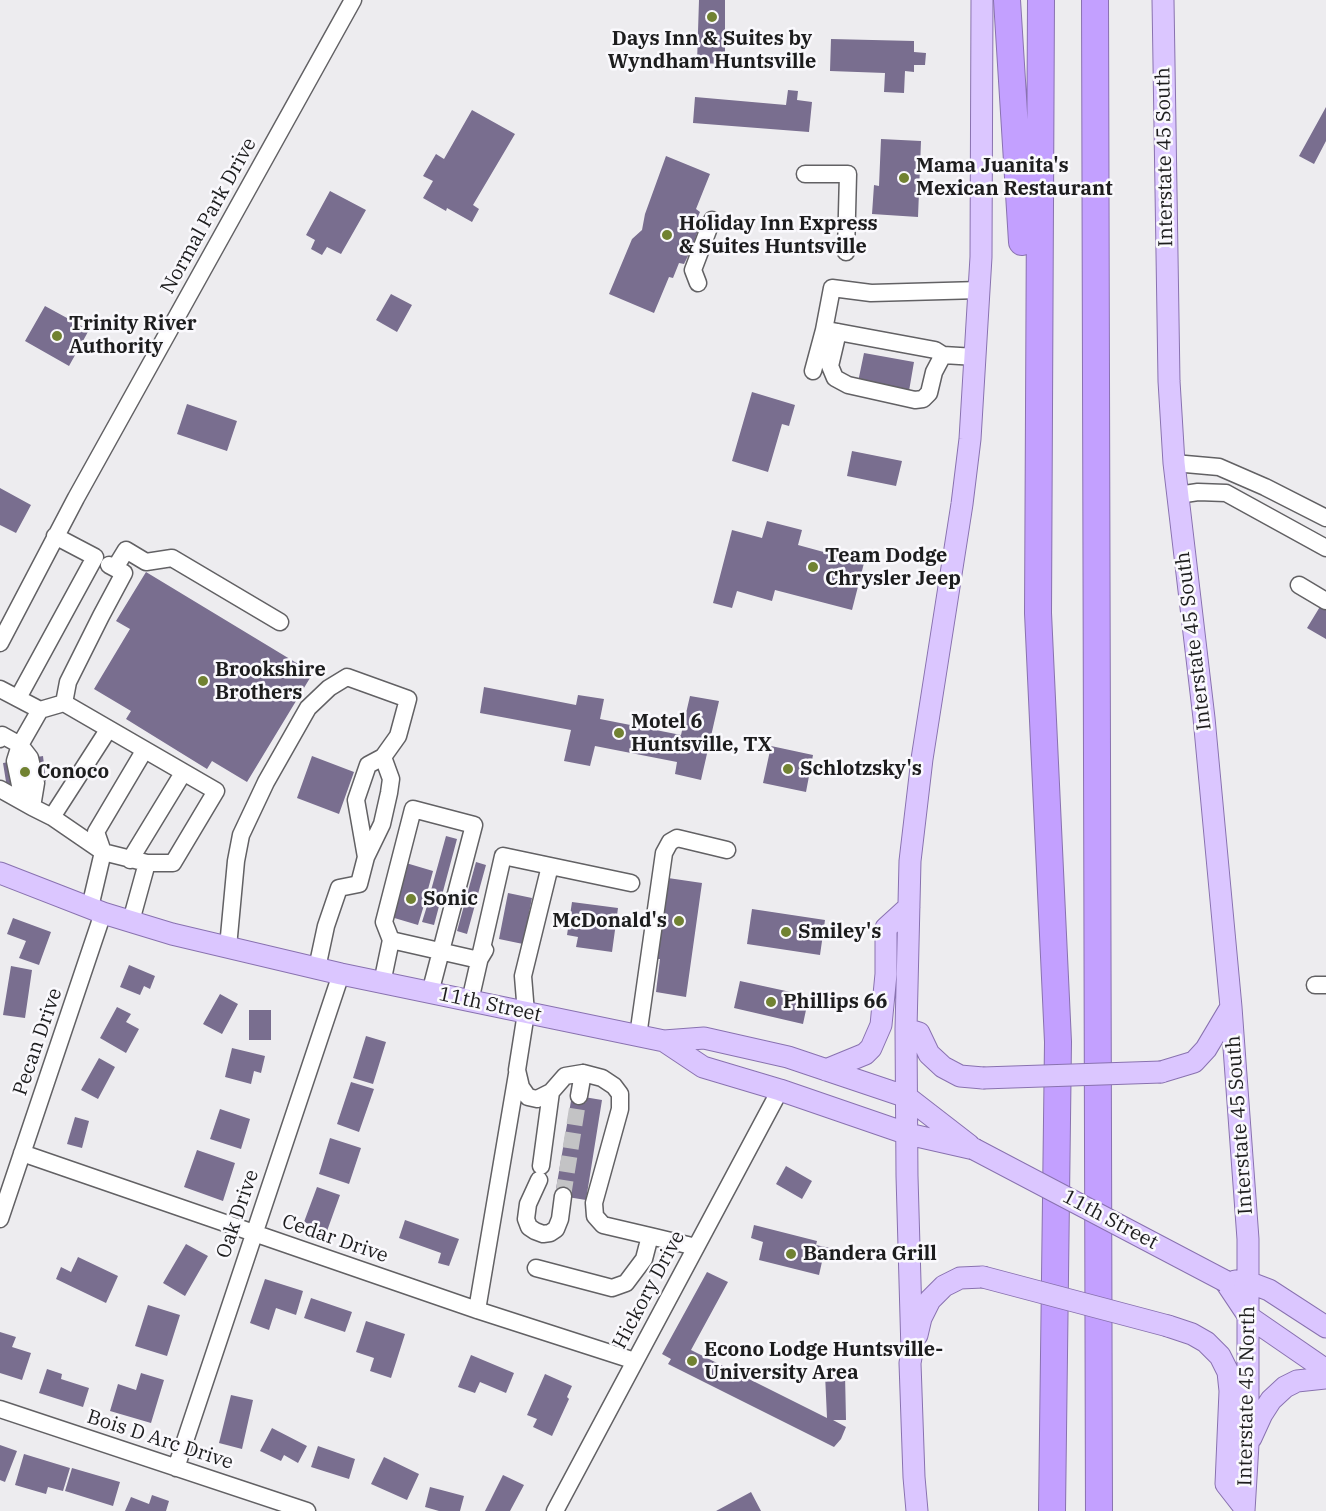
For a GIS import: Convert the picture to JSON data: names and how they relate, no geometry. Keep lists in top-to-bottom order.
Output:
{
  "streets": {
    "main road": ["Interstate 45 South", "11th Street", "Interstate 45 North"],
    "street": [
      "Normal Park Drive",
      "Pecan Drive",
      "Oak Drive",
      "Cedar Drive",
      "Hickory Drive",
      "Bois D Arc Drive"
    ]
  },
  "crossings": [
    ["Interstate 45 South", "11th Street"],
    ["Interstate 45 South", "Interstate 45 North"],
    ["11th Street", "Pecan Drive"],
    ["11th Street", "Oak Drive"],
    ["11th Street", "Hickory Drive"],
    ["11th Street", "Interstate 45 North"],
    ["Pecan Drive", "Cedar Drive"],
    ["Oak Drive", "Cedar Drive"],
    ["Oak Drive", "Bois D Arc Drive"],
    ["Cedar Drive", "Hickory Drive"]
  ],
  "places": [
    "Days Inn & Suites by Wyndham Huntsville",
    "Mama Juanita's Mexican Restaurant",
    "Holiday Inn Express & Suites Huntsville",
    "Trinity River Authority",
    "Team Dodge Chrysler Jeep",
    "Brookshire Brothers",
    "Motel 6 Huntsville, TX",
    "Schlotzsky's",
    "Conoco",
    "Sonic",
    "McDonald's",
    "Smiley's",
    "Phillips 66",
    "Bandera Grill",
    "Econo Lodge Huntsville- University Area"
  ]
}
